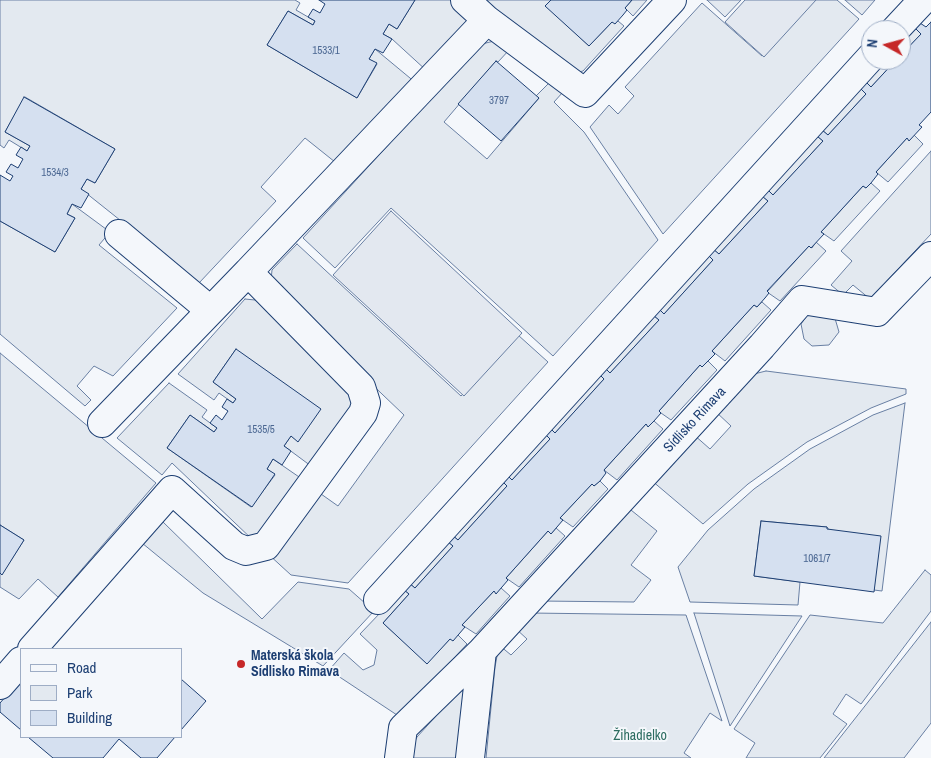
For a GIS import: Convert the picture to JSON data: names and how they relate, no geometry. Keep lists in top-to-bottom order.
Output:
{
  "streets": {
    "street": ["Sídlisko Rimava"]
  },
  "parks": ["Žihadielko"],
  "places": ["Materská škola Sídlisko Rimava"],
  "house_numbers": [
    "1533/1",
    "3797",
    "1534/3",
    "1535/5",
    "1061/7"
  ],
  "legend": ["Road", "Park", "Building"],
  "north": "left"
}
